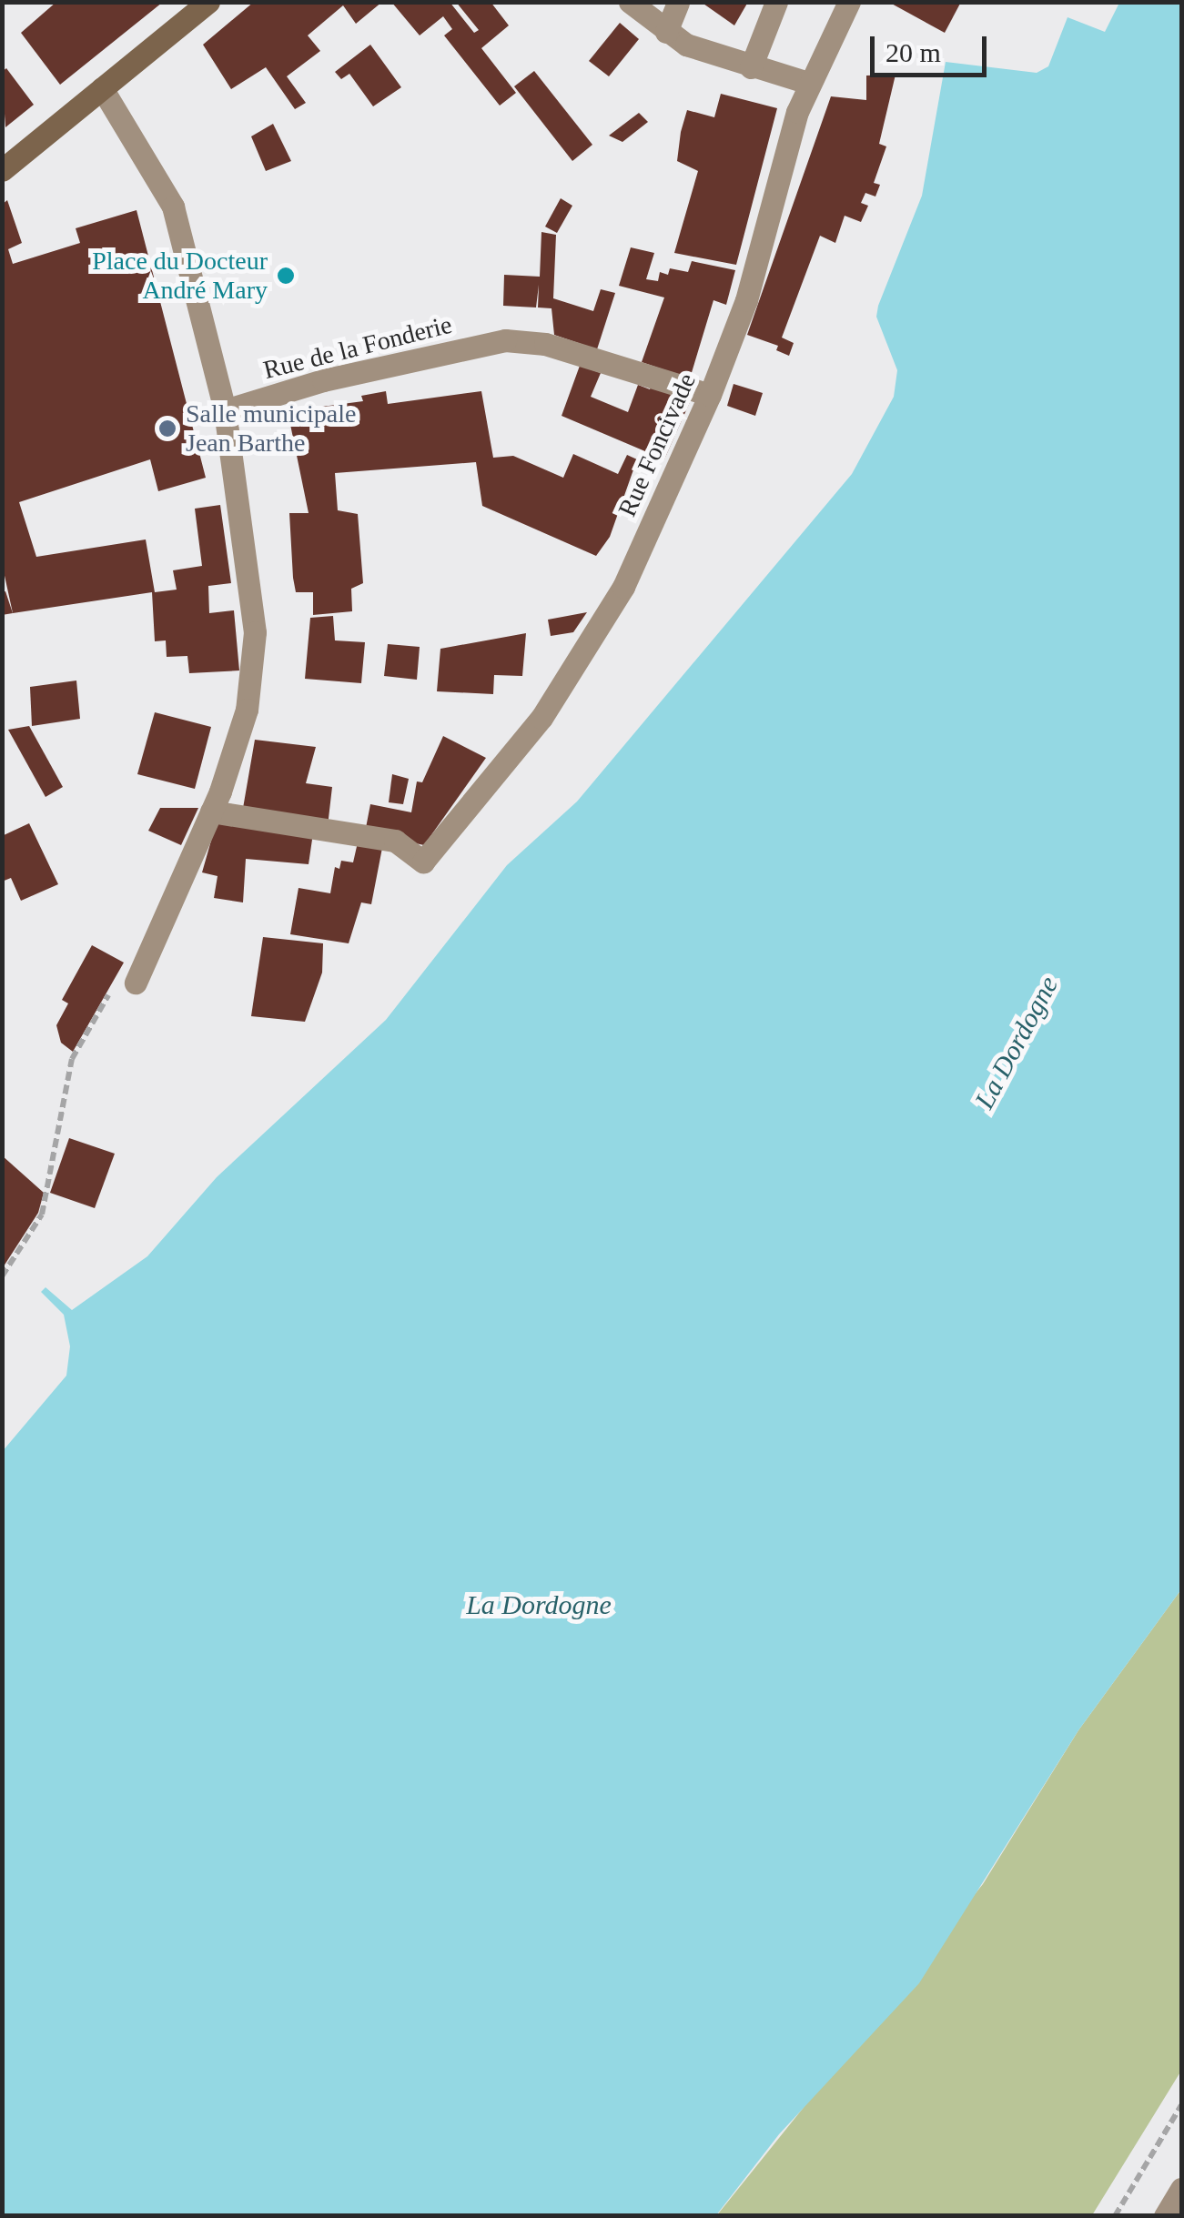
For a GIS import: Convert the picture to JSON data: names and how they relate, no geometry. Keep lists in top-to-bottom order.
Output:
{
  "streets": {
    "street": ["Rue de la Fonderie", "Rue Foncivade"]
  },
  "crossings": [
    ["Rue de la Fonderie", "Rue Foncivade"]
  ],
  "water": ["La Dordogne"],
  "places": ["Place du Docteur André Mary", "Salle municipale Jean Barthe"],
  "scale_bar": "20 m"
}
